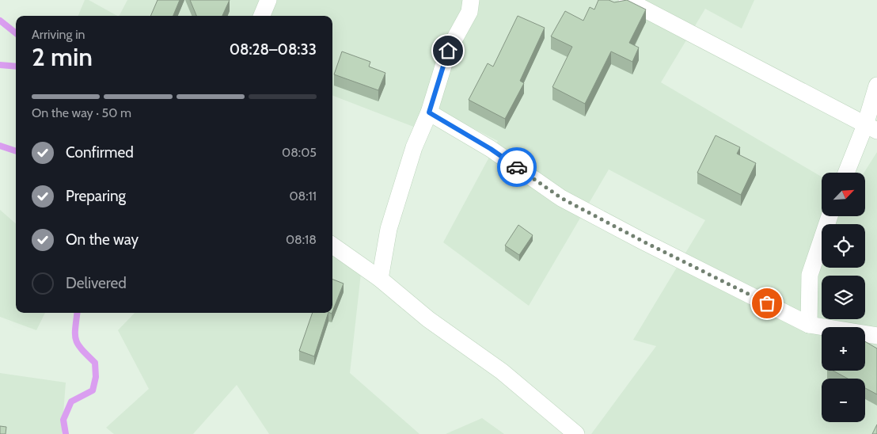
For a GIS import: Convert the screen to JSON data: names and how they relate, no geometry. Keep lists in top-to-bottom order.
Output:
{
  "north": "top right",
  "page": {
    "heading": ["2 min", "Arriving in", "08:28–08:33"],
    "bar": "On the way · 50 m",
    "list": [
      ["Confirmed", "08:05"],
      ["Preparing", "08:11"],
      ["On the way", "08:18"],
      "Delivered"
    ],
    "map_buttons": ["+", "−"]
  }
}
